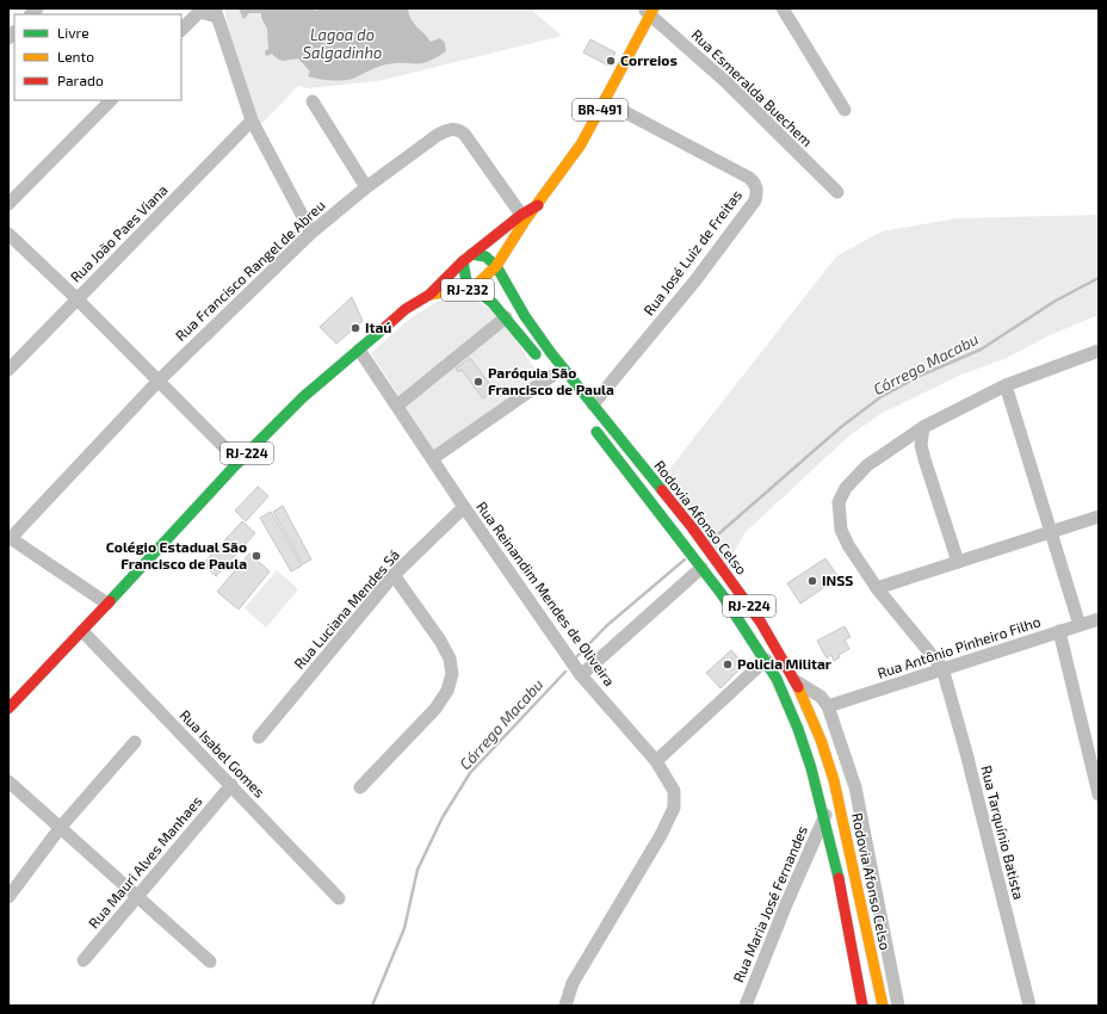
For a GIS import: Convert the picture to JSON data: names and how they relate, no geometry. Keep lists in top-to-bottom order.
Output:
{
  "streets": {
    "main road": [
      "BR-491",
      "RJ-232",
      "RJ-224",
      "Rodovia Afonso Celso"
    ],
    "street": [
      "Rua Esmeralda Buechem",
      "Rua João Paes Viana",
      "Rua José Luiz de Freitas",
      "Rua Francisco Rangel de Abreu",
      "Rua Reinandim Mendes de Oliveira",
      "Rua Luciana Mendes Sá",
      "Rua Antônio Pinheiro Filho",
      "Rua Isabel Gomes",
      "Rua Tarquínio Batista",
      "Rua Mauri Alves Manhaes",
      "Rua Maria José Fernandes"
    ]
  },
  "crossings": [
    ["Rua Esmeralda Buechem", "BR-491"],
    ["BR-491", "Rua José Luiz de Freitas"],
    ["BR-491", "Rua Francisco Rangel de Abreu"],
    ["BR-491", "RJ-232"],
    ["BR-491", "Rodovia Afonso Celso"],
    ["Rua José Luiz de Freitas", "Rodovia Afonso Celso"],
    ["RJ-232", "RJ-224"],
    ["RJ-232", "Rodovia Afonso Celso"],
    ["RJ-224", "Rua Reinandim Mendes de Oliveira"],
    ["RJ-224", "Rua Isabel Gomes"],
    ["Rodovia Afonso Celso", "Rua Maria José Fernandes"],
    ["Rua Reinandim Mendes de Oliveira", "Rua Luciana Mendes Sá"],
    ["Rua Antônio Pinheiro Filho", "Rua Tarquínio Batista"],
    ["Rua Isabel Gomes", "Rua Mauri Alves Manhaes"]
  ],
  "water": ["Lagoa do Salgadinho", "Córrego Macabu"],
  "places": [
    "Correios",
    "Itaú",
    "Paróquia São Francisco de Paula",
    "Colégio Estadual São Francisco de Paula",
    "INSS",
    "Policia Militar"
  ],
  "legend": ["Livre", "Lento", "Parado"]
}
